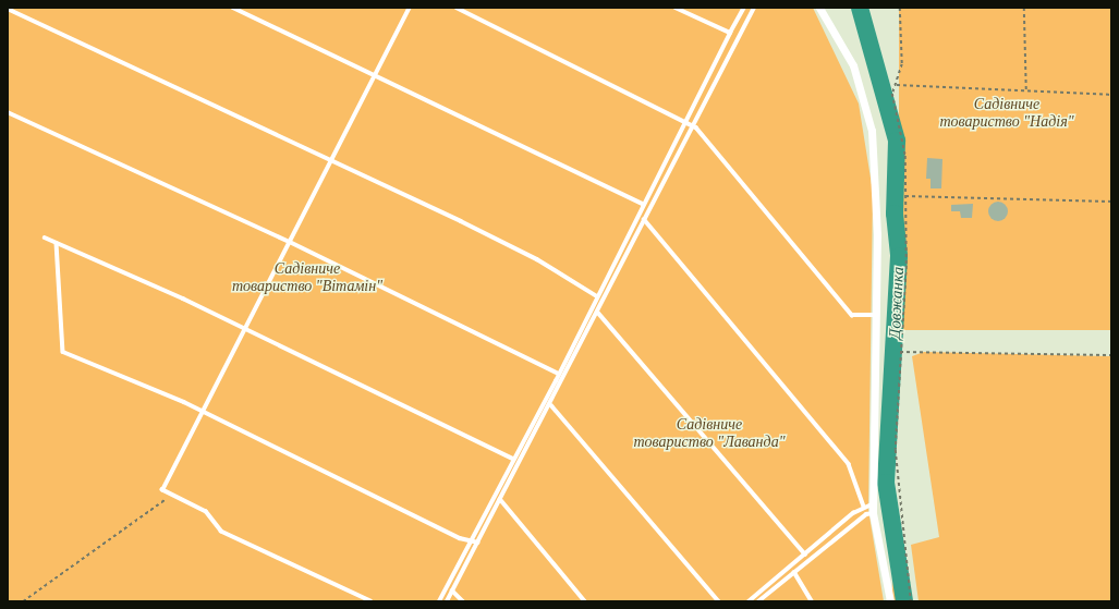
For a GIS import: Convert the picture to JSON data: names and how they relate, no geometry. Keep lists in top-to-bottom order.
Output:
{
  "water": ["Довжанка"],
  "parks": ["Садівниче товариство \"Надія\"", "Садівниче товариство \"Вітамін\"", "Садівниче товариство \"Лаванда\""]
}
